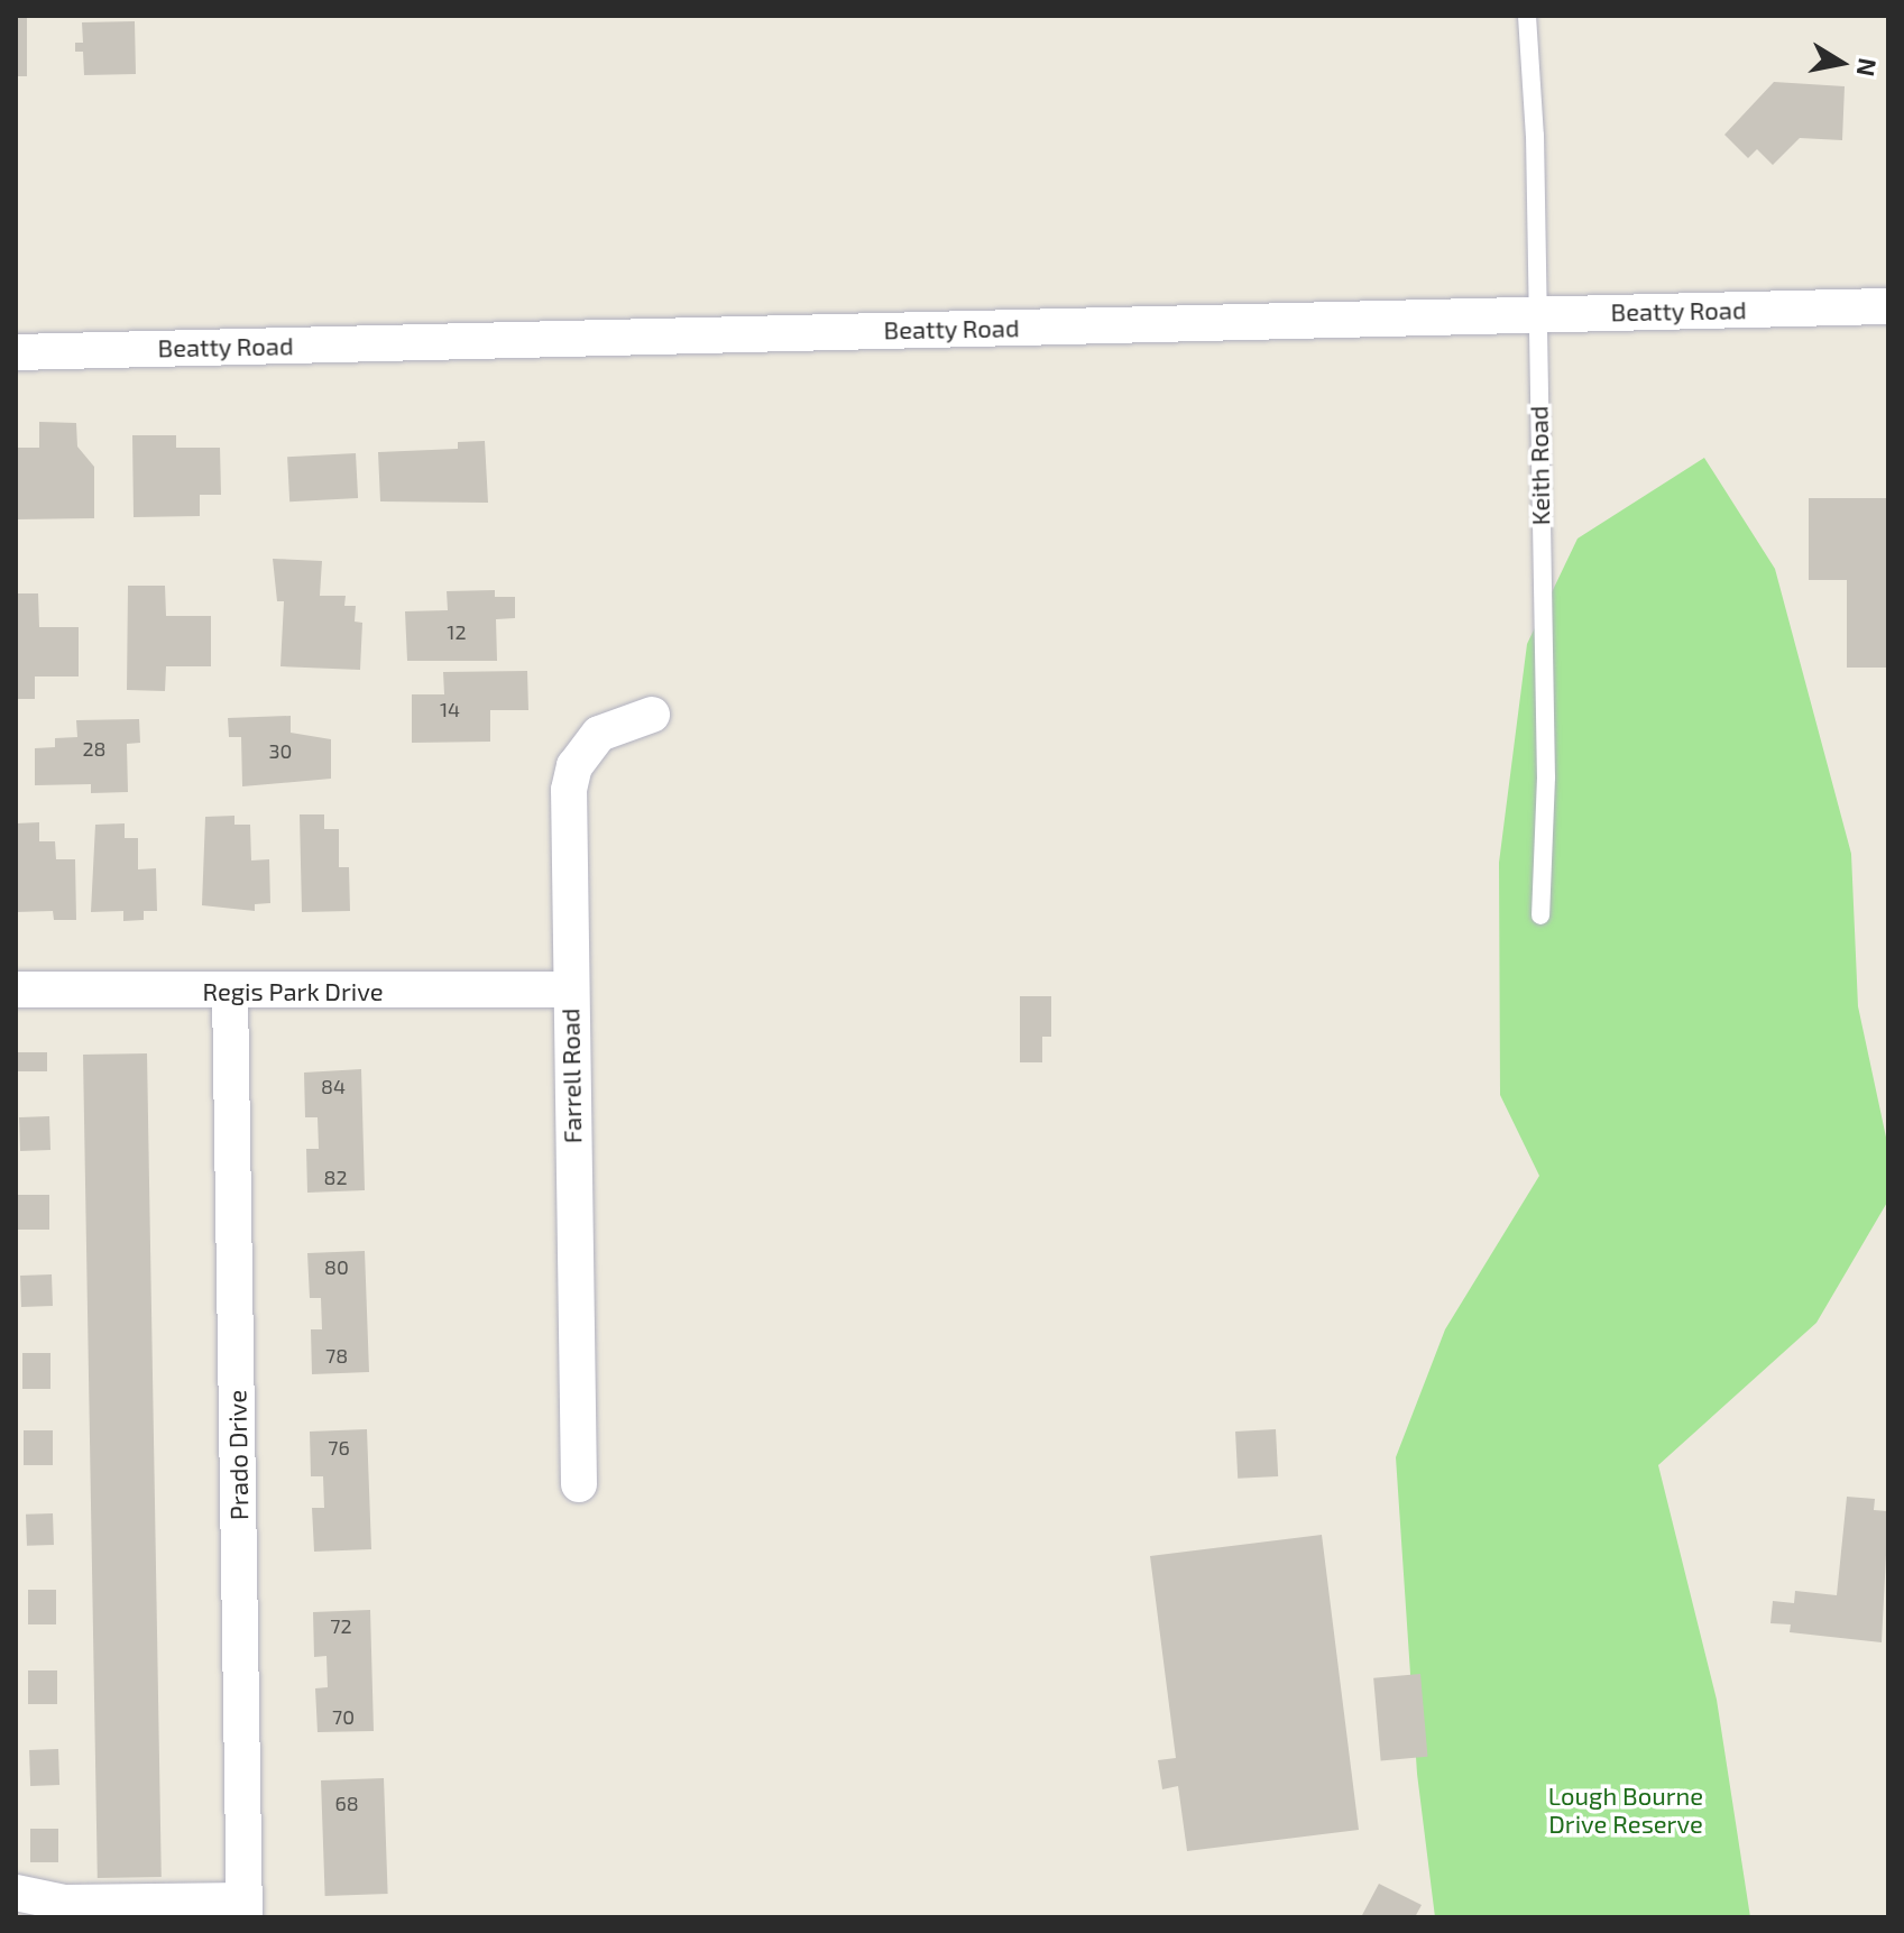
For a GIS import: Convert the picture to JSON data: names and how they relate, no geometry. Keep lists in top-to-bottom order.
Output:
{
  "streets": {
    "street": [
      "Beatty Road",
      "Regis Park Drive",
      "Farrell Road",
      "Prado Drive"
    ],
    "lane": ["Keith Road"]
  },
  "crossings": [
    ["Beatty Road", "Keith Road"],
    ["Regis Park Drive", "Farrell Road"],
    ["Regis Park Drive", "Prado Drive"]
  ],
  "parks": ["Lough Bourne Drive Reserve"],
  "house_numbers": [
    "12",
    "14",
    "28",
    "30",
    "84",
    "82",
    "80",
    "78",
    "76",
    "72",
    "70",
    "68"
  ],
  "north": "right"
}
